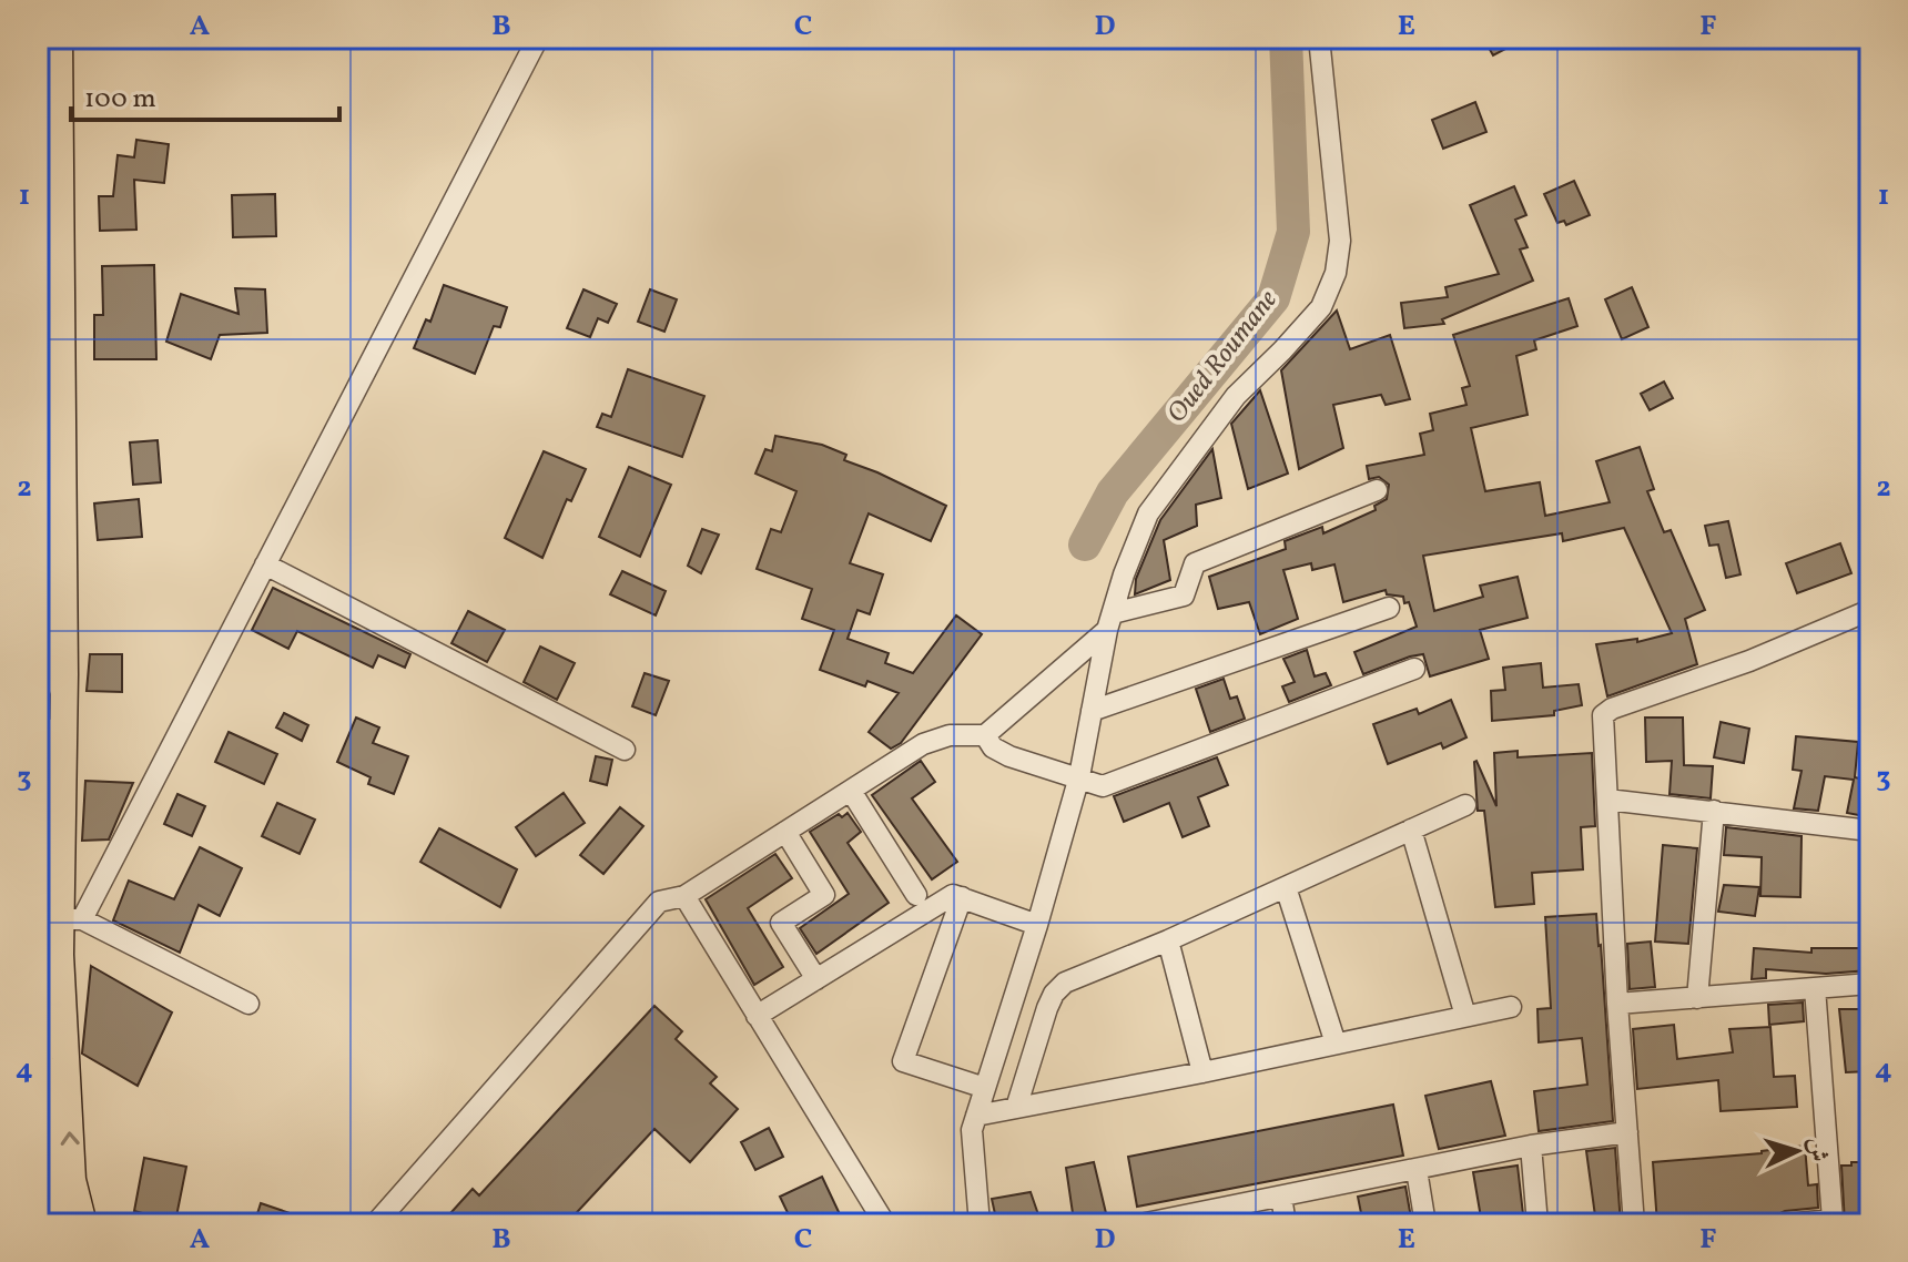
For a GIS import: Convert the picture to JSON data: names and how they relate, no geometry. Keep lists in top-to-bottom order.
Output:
{
  "water": ["Oued Roumane"],
  "scale_bar": "100 m",
  "north": "right",
  "grid": {
    "columns": [
      "A",
      "B",
      "C",
      "D",
      "E",
      "F"
    ],
    "rows": [
      "1",
      "2",
      "3",
      "4"
    ]
  }
}
